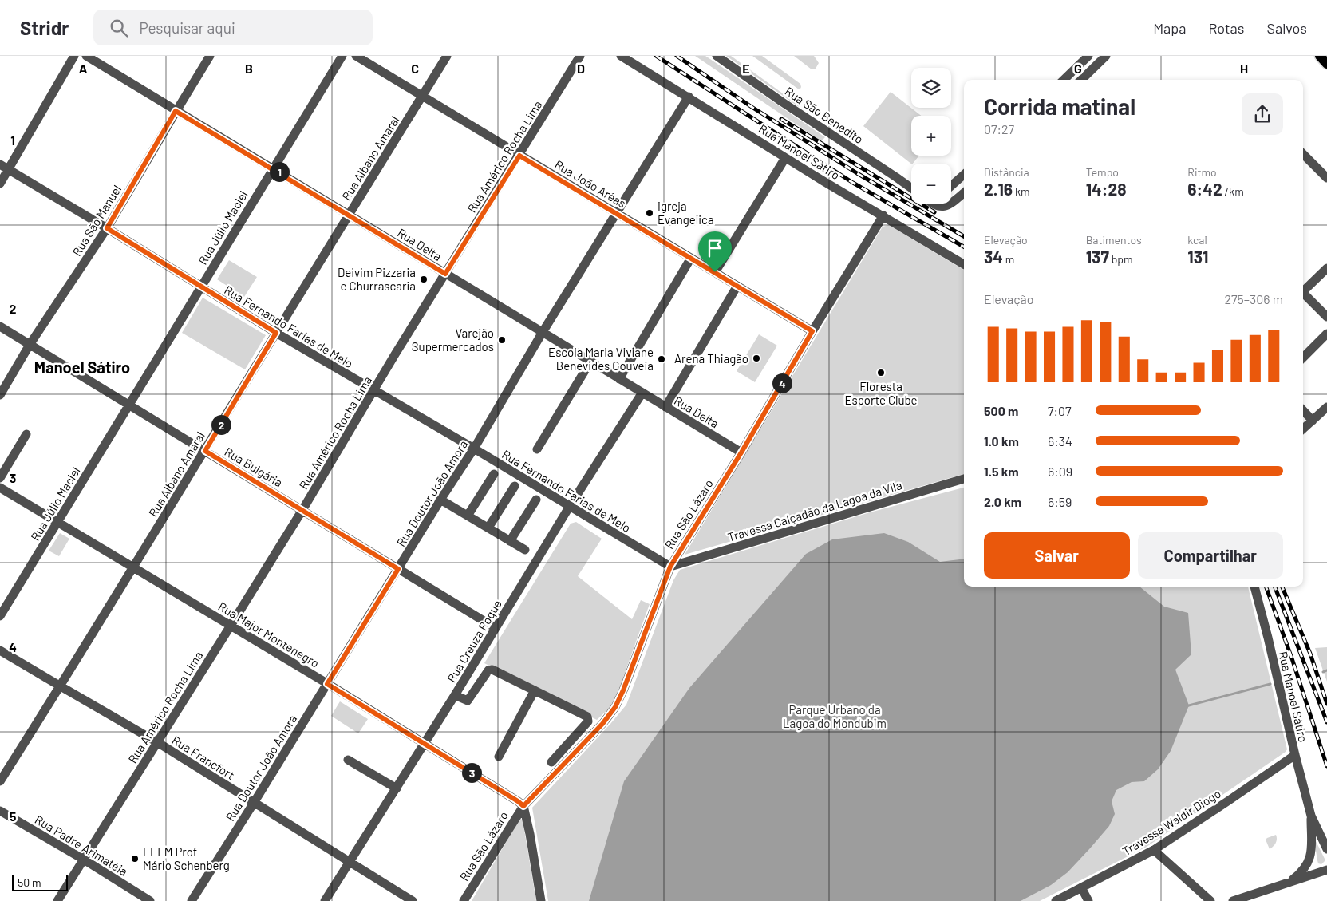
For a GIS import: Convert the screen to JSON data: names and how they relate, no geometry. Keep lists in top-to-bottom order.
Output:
{
  "streets": {
    "street": [
      "Rua São Benedito",
      "Rua Manoel Sátiro",
      "Rua Américo Rocha Lima",
      "Rua Albano Amaral",
      "Rua João Arêas",
      "Rua São Manuel",
      "Rua Júlio Maciel",
      "Rua Delta",
      "Rua Fernando Farias de Melo",
      "Rua Bulgária",
      "Rua Doutor João Amora",
      "Travessa Calçadão da Lagoa da Vila",
      "Rua São Lázaro",
      "Rua Major Montenegro",
      "Rua Creuza Roque",
      "Rua Francfort",
      "Travessa Waldir Diogo",
      "Rua Padre Arimatéia"
    ]
  },
  "crossings": [
    ["Rua Manoel Sátiro", "Rua Doutor João Amora"],
    ["Rua Manoel Sátiro", "Rua São Lázaro"],
    ["Rua Manoel Sátiro", "Travessa Waldir Diogo"],
    ["Rua Américo Rocha Lima", "Rua João Arêas"],
    ["Rua Américo Rocha Lima", "Rua Delta"],
    ["Rua Américo Rocha Lima", "Rua Fernando Farias de Melo"],
    ["Rua Américo Rocha Lima", "Rua Bulgária"],
    ["Rua Américo Rocha Lima", "Rua Major Montenegro"],
    ["Rua Américo Rocha Lima", "Rua Francfort"],
    ["Rua Américo Rocha Lima", "Rua Padre Arimatéia"],
    ["Rua Albano Amaral", "Rua João Arêas"],
    ["Rua Albano Amaral", "Rua Delta"],
    ["Rua Albano Amaral", "Rua Fernando Farias de Melo"],
    ["Rua Albano Amaral", "Rua Bulgária"],
    ["Rua Albano Amaral", "Rua Major Montenegro"],
    ["Rua Albano Amaral", "Rua Francfort"],
    ["Rua João Arêas", "Rua Doutor João Amora"],
    ["Rua João Arêas", "Rua São Lázaro"],
    ["Rua São Manuel", "Rua Delta"],
    ["Rua São Manuel", "Rua Fernando Farias de Melo"],
    ["Rua São Manuel", "Rua Bulgária"],
    ["Rua Júlio Maciel", "Rua Delta"],
    ["Rua Júlio Maciel", "Rua Fernando Farias de Melo"],
    ["Rua Júlio Maciel", "Rua Bulgária"],
    ["Rua Júlio Maciel", "Rua Major Montenegro"],
    ["Rua Delta", "Rua Doutor João Amora"],
    ["Rua Delta", "Rua São Lázaro"],
    ["Rua Delta", "Rua Creuza Roque"],
    ["Rua Fernando Farias de Melo", "Rua Doutor João Amora"],
    ["Rua Fernando Farias de Melo", "Travessa Calçadão da Lagoa da Vila"],
    ["Rua Fernando Farias de Melo", "Rua São Lázaro"],
    ["Rua Fernando Farias de Melo", "Rua Creuza Roque"],
    ["Rua Bulgária", "Rua Doutor João Amora"],
    ["Rua Bulgária", "Rua Creuza Roque"],
    ["Rua Doutor João Amora", "Rua Major Montenegro"],
    ["Rua Doutor João Amora", "Rua Francfort"],
    ["Travessa Calçadão da Lagoa da Vila", "Rua São Lázaro"],
    ["Rua São Lázaro", "Rua Major Montenegro"],
    ["Rua Major Montenegro", "Rua Creuza Roque"],
    ["Rua Creuza Roque", "Rua Francfort"]
  ],
  "districts": ["Manoel Sátiro"],
  "parks": ["Parque Urbano da Lagoa do Mondubim"],
  "places": [
    "Igreja Evangelica",
    "Deivim Pizzaria e Churrascaria",
    "Varejão Supermercados",
    "Arena Thiagão",
    "Escola Maria Viviane Benevides Gouveia",
    "Floresta Esporte Clube",
    "EEFM Prof Mário Schenberg"
  ],
  "scale_bar": "50 m",
  "page": {
    "header": "Stridr",
    "search": "Pesquisar aqui",
    "nav": ["Mapa", "Rotas", "Salvos"],
    "map_buttons": ["+", "−"],
    "heading": ["Corrida matinal", "07:27"],
    "stats": [
      ["Distância", "2.16 km"],
      ["Tempo", "14:28"],
      ["Ritmo", "6:42 /km"],
      ["Elevação", "34 m"],
      ["Batimentos", "137 bpm"],
      ["kcal", "131"]
    ],
    "pins": [
      "1",
      "4",
      "2",
      "3"
    ],
    "chart": ["Elevação", "275–306 m"],
    "list": [
      {
        "name": "500 m",
        "note": "7:07"
      },
      {
        "name": "1.0 km",
        "note": "6:34"
      },
      {
        "name": "1.5 km",
        "note": "6:09"
      },
      {
        "name": "2.0 km",
        "note": "6:59"
      }
    ],
    "buttons": ["Salvar", "Compartilhar"],
    "scale": "50 m"
  },
  "grid": {
    "columns": [
      "A",
      "B",
      "C",
      "D",
      "E",
      "G",
      "H"
    ],
    "rows": [
      "1",
      "2",
      "3",
      "4",
      "5"
    ]
  }
}
